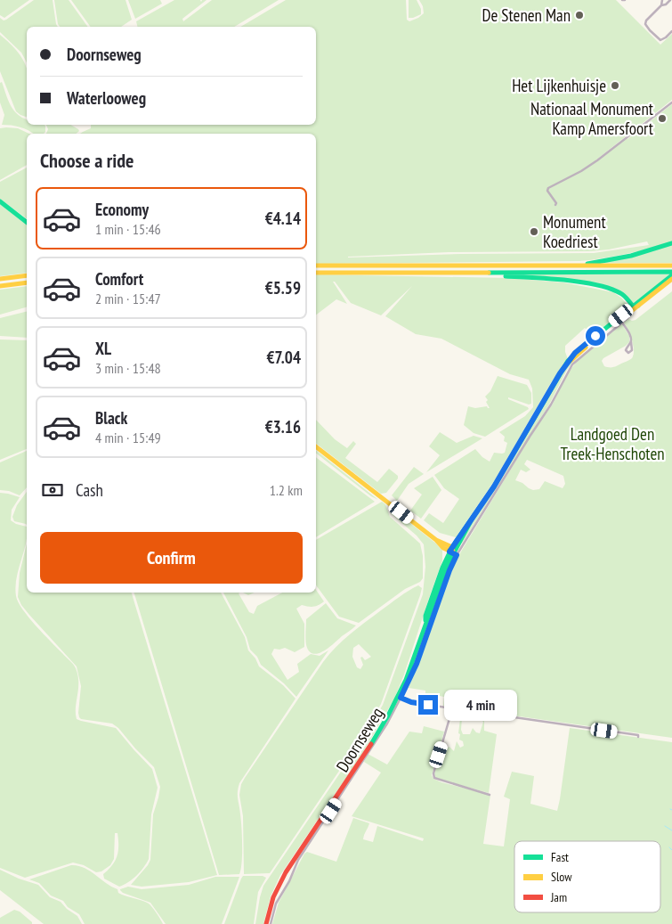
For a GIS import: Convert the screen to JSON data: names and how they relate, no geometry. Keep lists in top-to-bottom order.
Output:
{
  "streets": {
    "main road": ["Doornseweg"]
  },
  "parks": ["Landgoed Den Treek-Henschoten"],
  "places": [
    "De Stenen Man",
    "Het Lijkenhuisje",
    "Nationaal Monument Kamp Amersfoort",
    "Monument Koedriest"
  ],
  "legend": ["Fast", "Slow", "Jam"],
  "page": {
    "banner": ["Doornseweg", "Waterlooweg"],
    "heading": "Choose a ride",
    "list": [
      {
        "name": "Economy",
        "note": "1 min · 15:46",
        "value": "€4.14"
      },
      {
        "name": "Comfort",
        "note": "2 min · 15:47",
        "value": "€5.59"
      },
      {
        "name": "XL",
        "note": "3 min · 15:48",
        "value": "€7.04"
      },
      {
        "name": "Black",
        "note": "4 min · 15:49",
        "value": "€3.16"
      }
    ],
    "pay": ["Cash", "1.2 km"],
    "buttons": "Confirm",
    "bubble": "4 min"
  }
}
